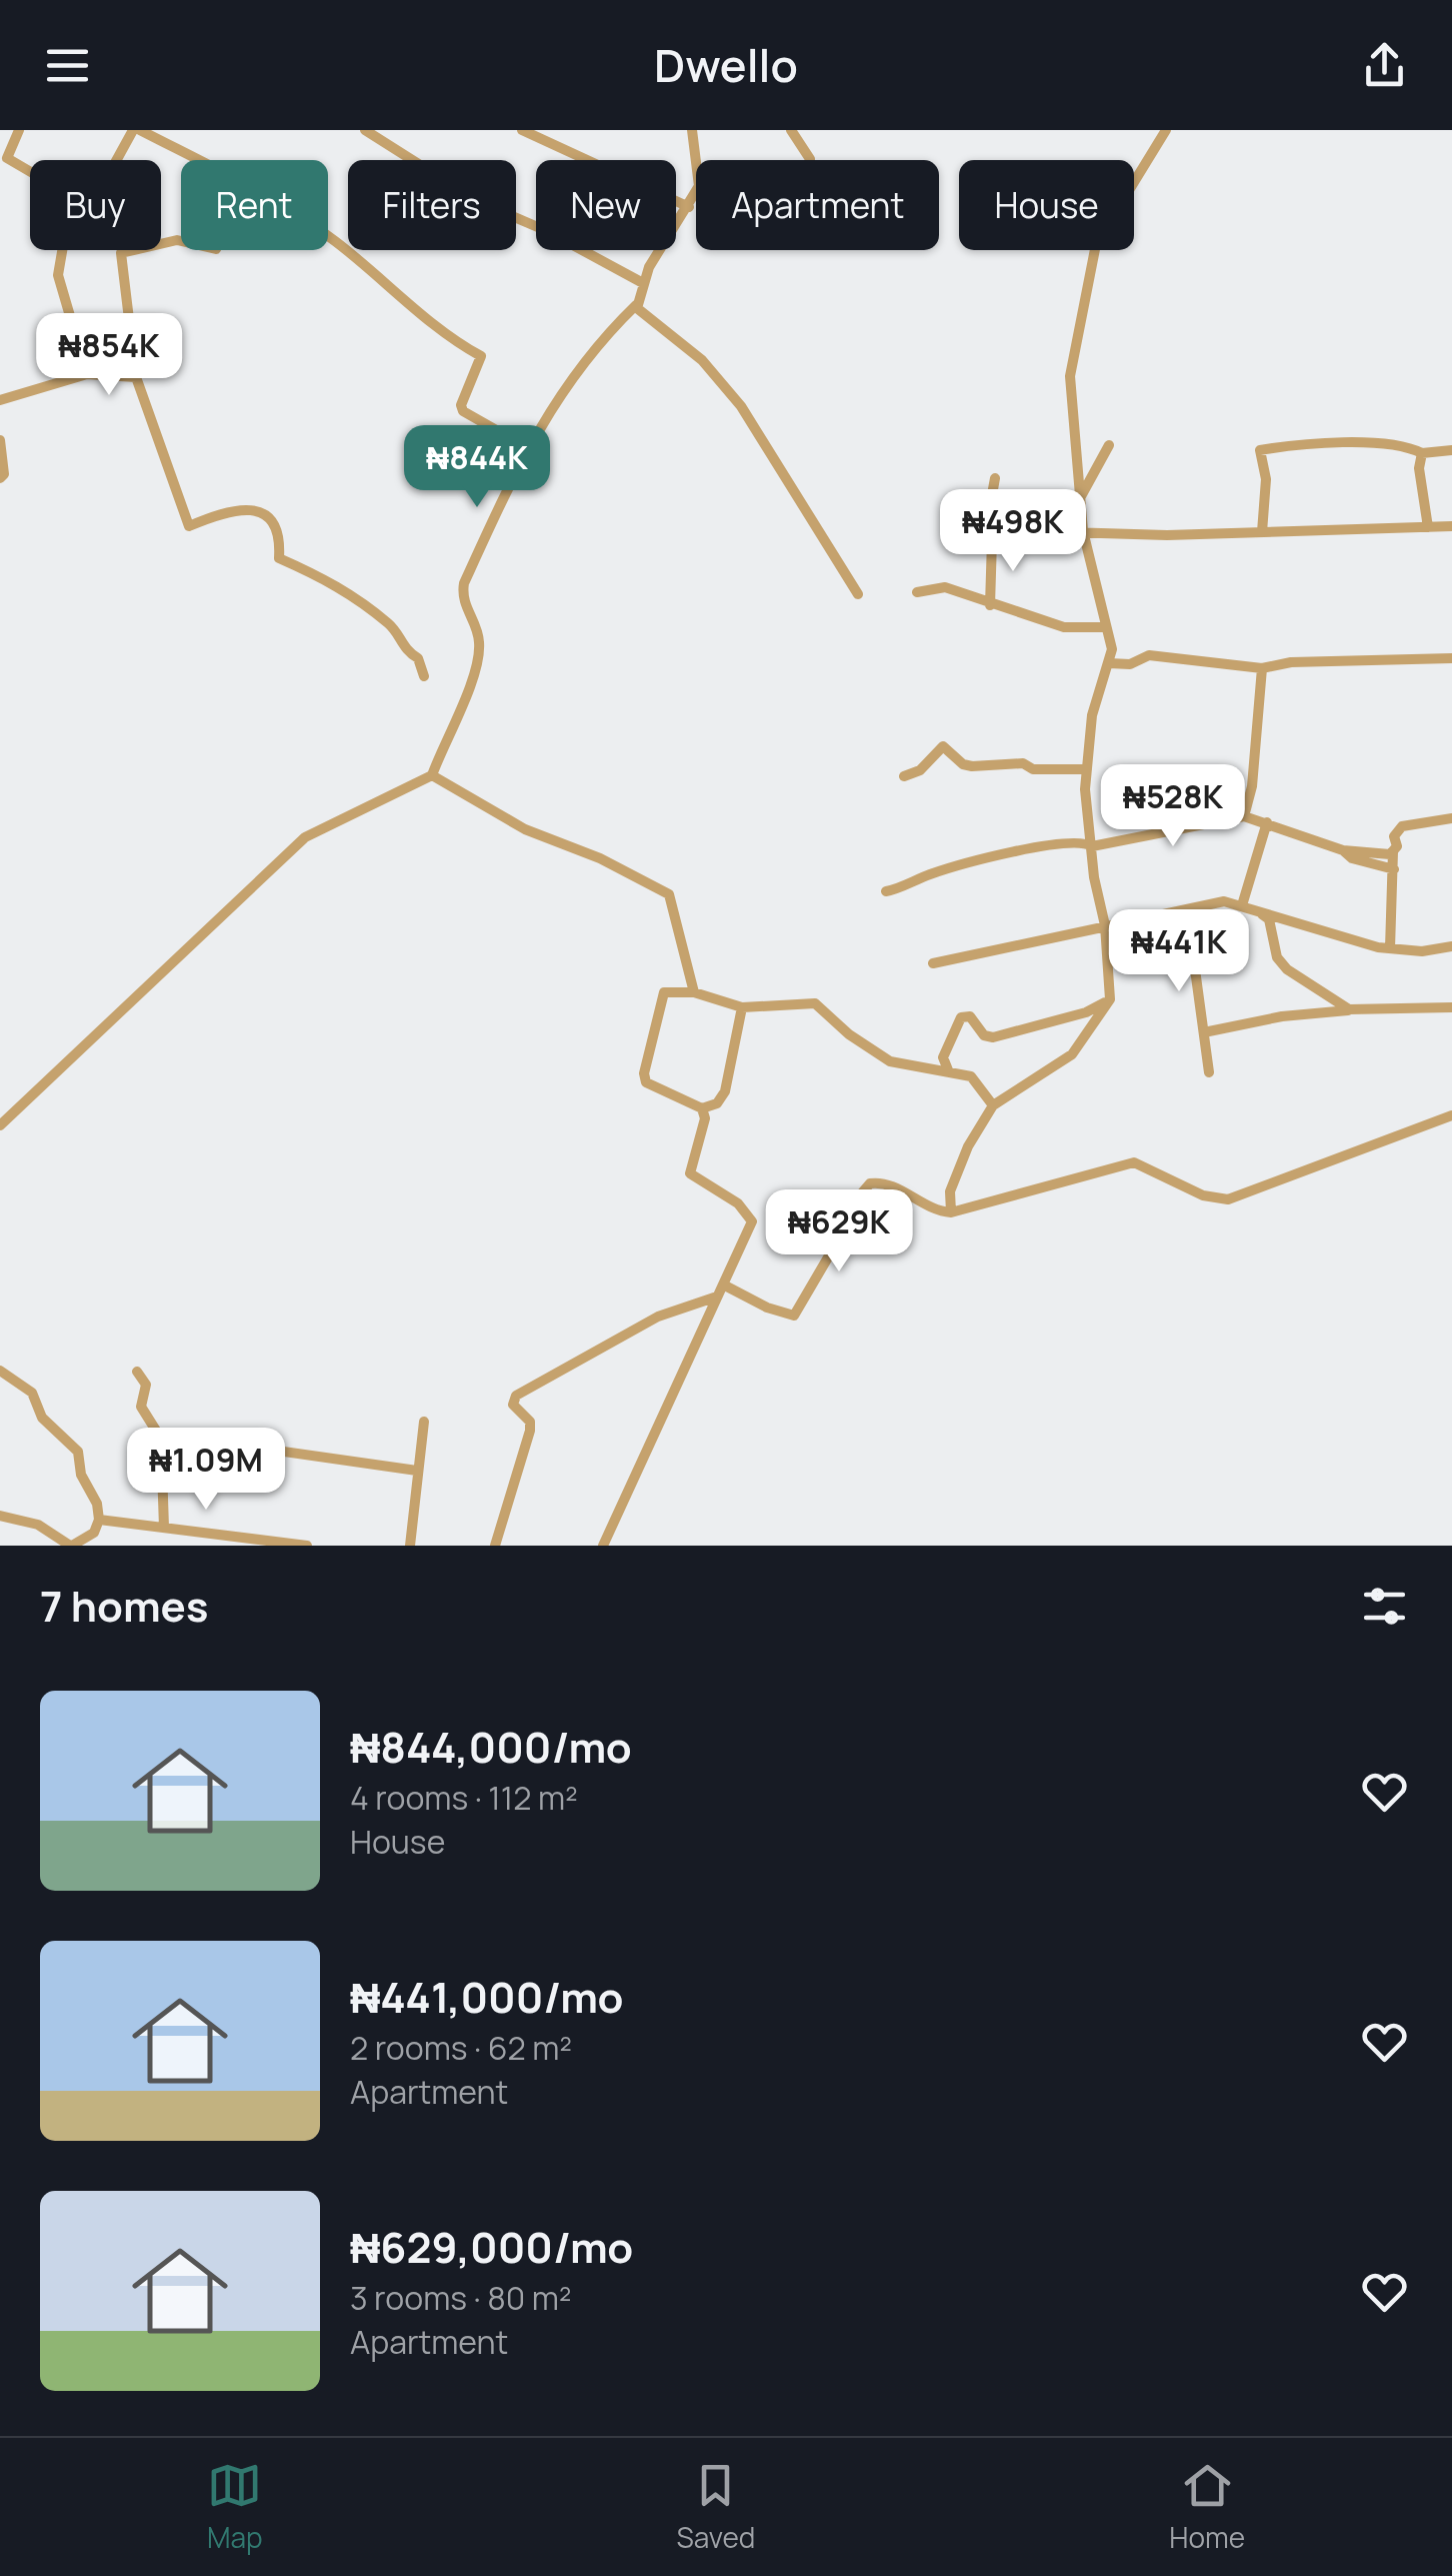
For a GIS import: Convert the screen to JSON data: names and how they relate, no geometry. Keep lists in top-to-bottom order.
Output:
{
  "page": {
    "header": "Dwello",
    "chip": [
      "Buy",
      "Rent",
      "Filters",
      "New",
      "Apartment",
      "House"
    ],
    "price": [
      "₦854K",
      "₦844K",
      "₦498K",
      "₦528K",
      "₦441K",
      "₦629K",
      "₦1.09M"
    ],
    "heading": "7 homes",
    "list": [
      {
        "name": "₦844,000/mo",
        "note": "4 rooms · 112 m² · House"
      },
      {
        "name": "₦441,000/mo",
        "note": "2 rooms · 62 m² · Apartment"
      },
      {
        "name": "₦629,000/mo",
        "note": "3 rooms · 80 m² · Apartment"
      }
    ],
    "tabs": ["Map", "Saved", "Home"]
  }
}
